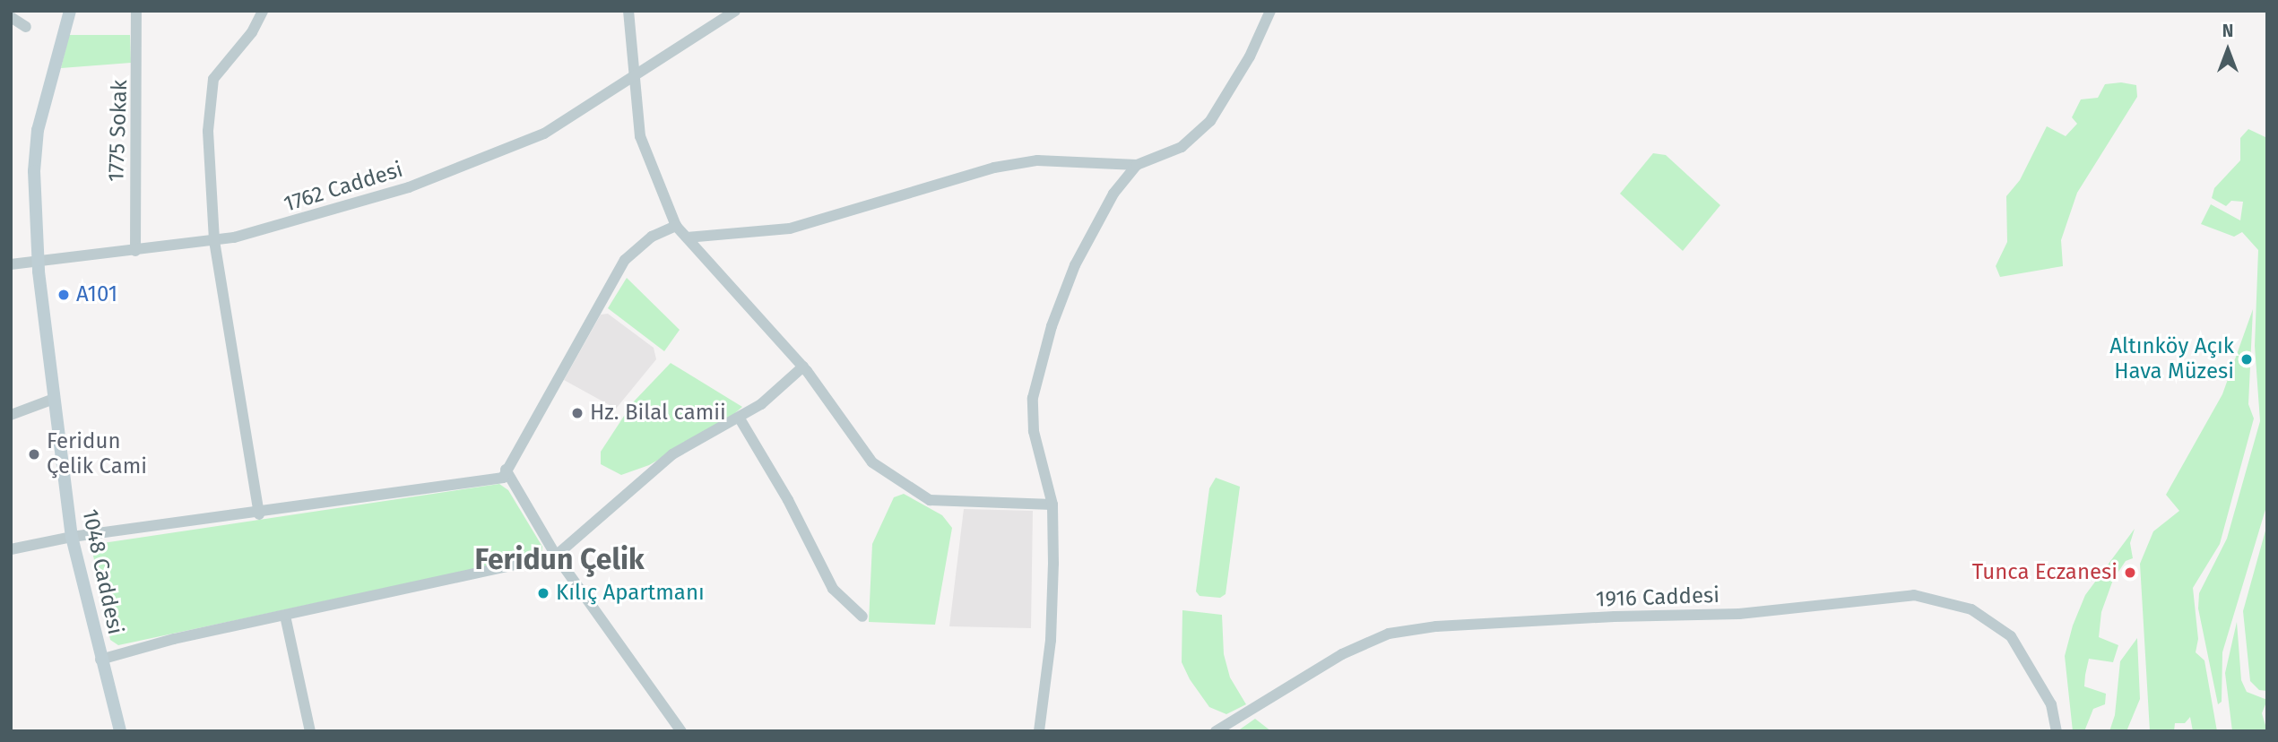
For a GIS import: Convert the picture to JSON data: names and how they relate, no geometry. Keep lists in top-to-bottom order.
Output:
{
  "streets": {
    "main road": ["1048 Caddesi"],
    "street": ["1775 Sokak", "1762 Caddesi", "1916 Caddesi"]
  },
  "crossings": [
    ["1775 Sokak", "1762 Caddesi"],
    ["1762 Caddesi", "1048 Caddesi"]
  ],
  "districts": ["Feridun Çelik"],
  "places": [
    "A101",
    "Altınköy Açık Hava Müzesi",
    "Hz. Bilal camii",
    "Feridun Çelik Cami",
    "Tunca Eczanesi",
    "Kılıç Apartmanı"
  ],
  "north": "top"
}
